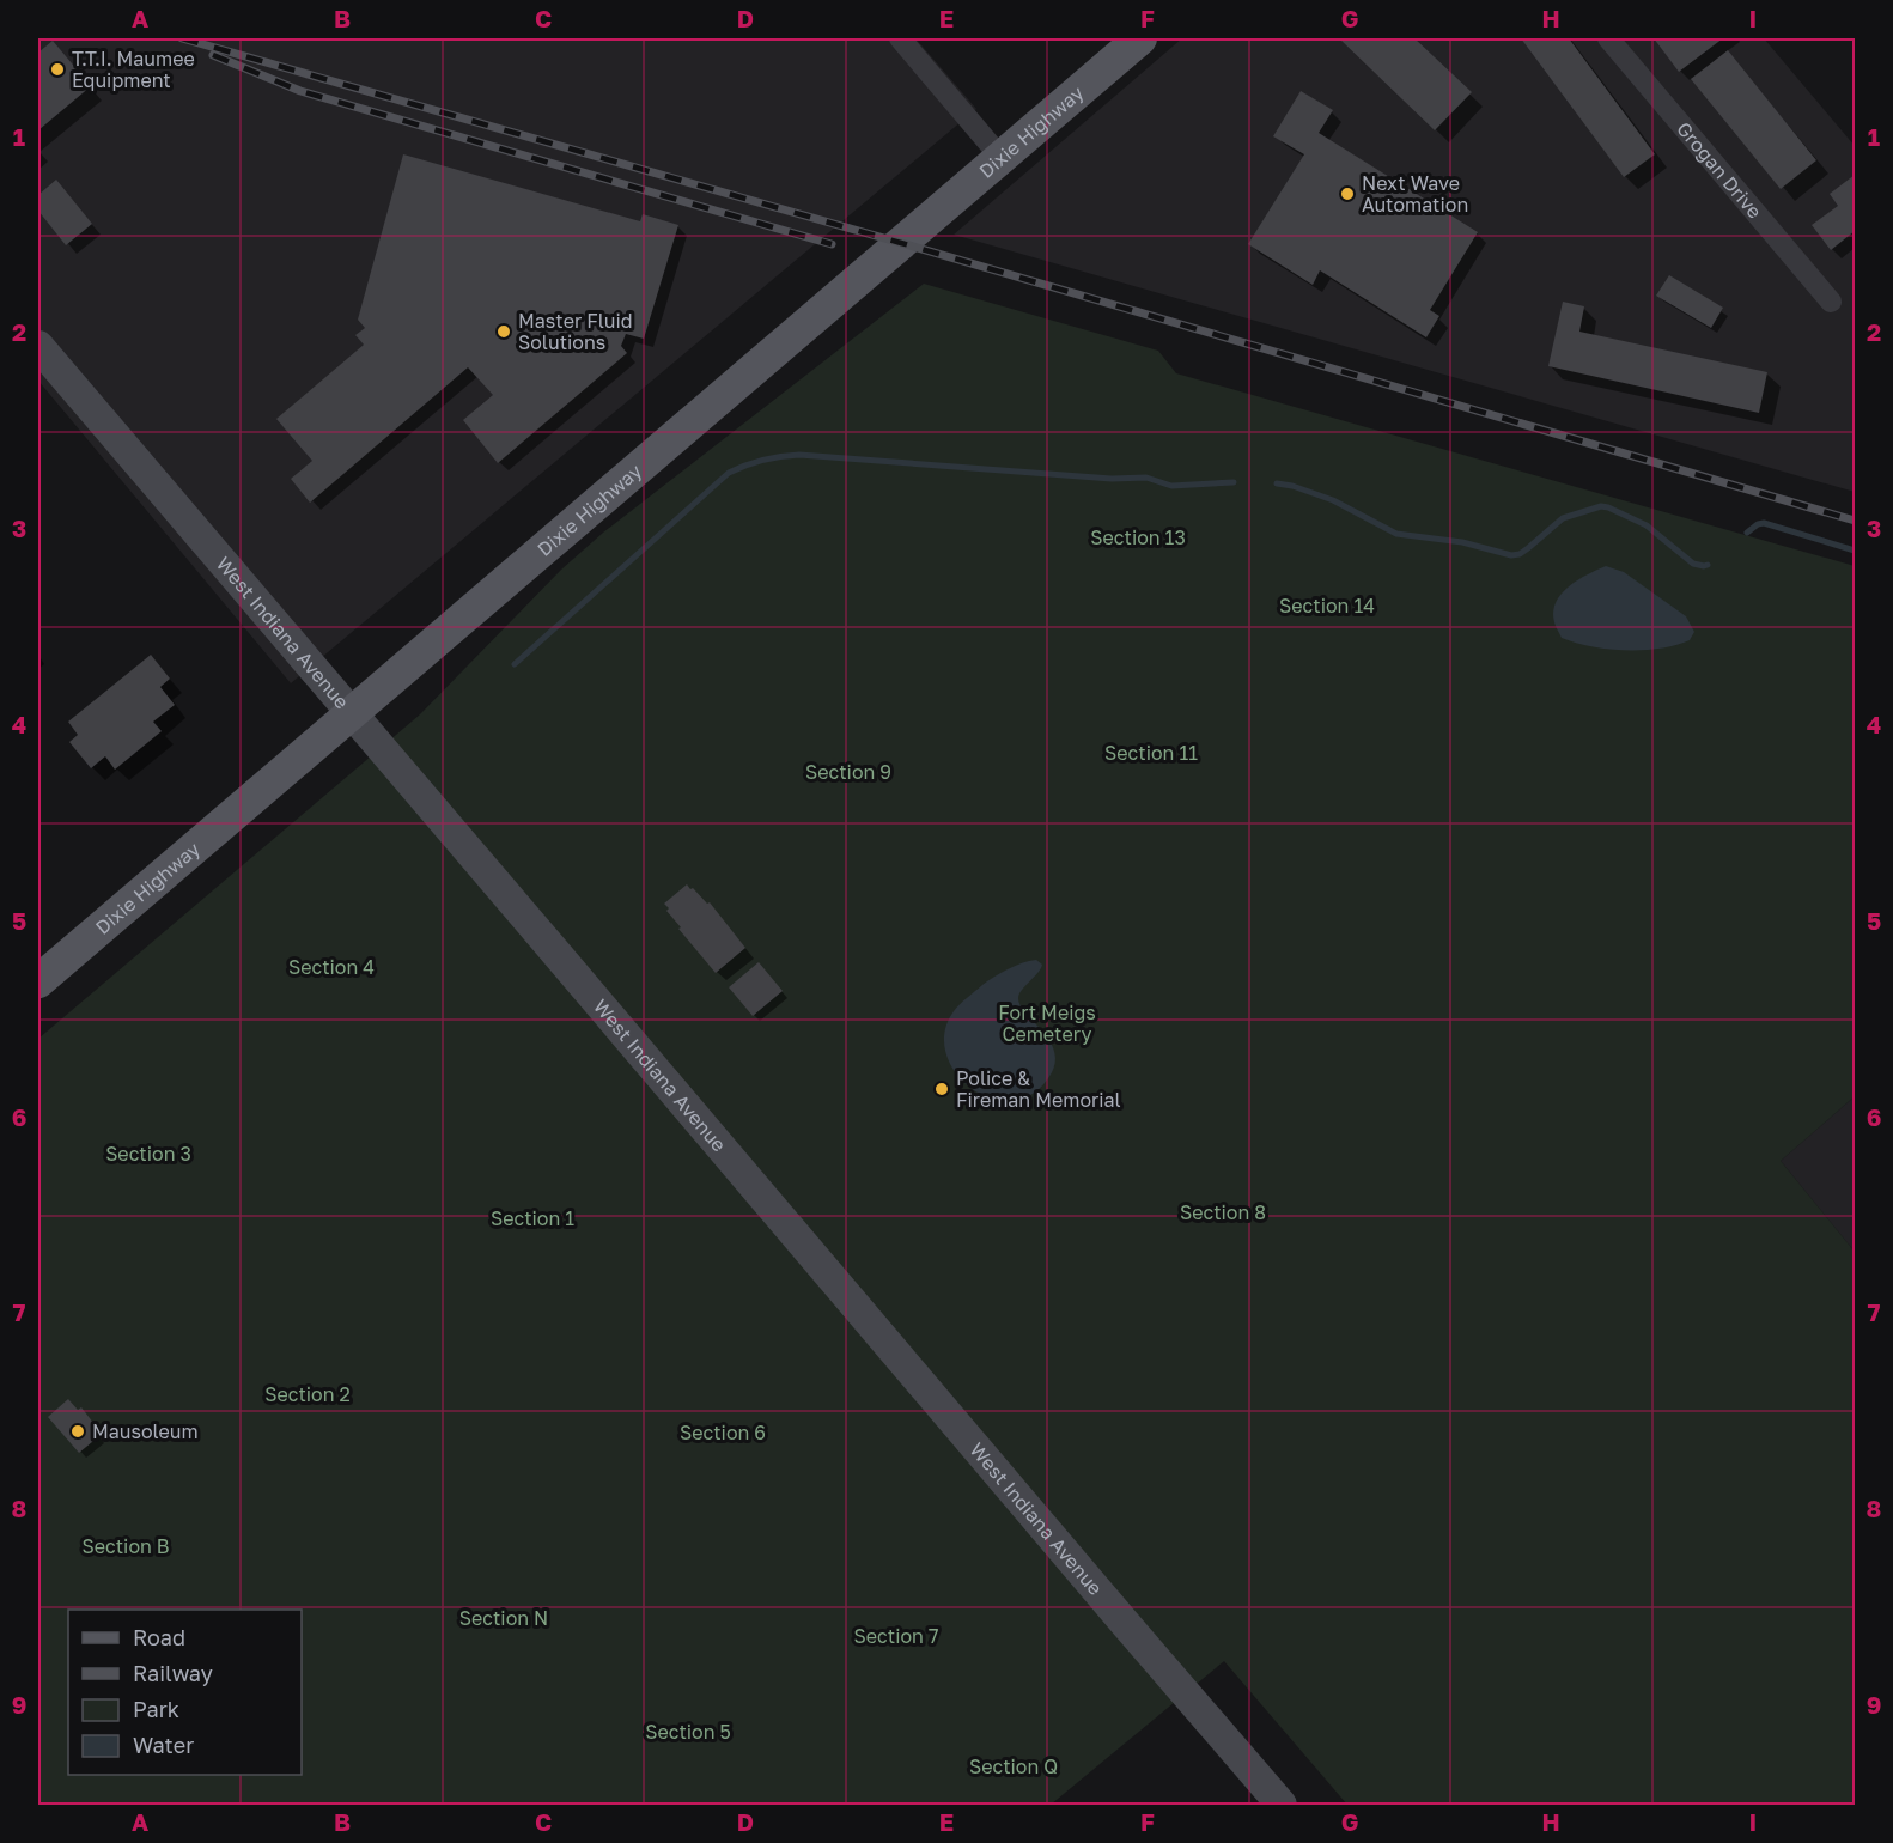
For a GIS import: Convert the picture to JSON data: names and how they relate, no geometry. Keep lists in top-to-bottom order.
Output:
{
  "streets": {
    "main road": ["Dixie Highway", "West Indiana Avenue"],
    "street": ["Grogan Drive"]
  },
  "crossings": [
    ["Dixie Highway", "West Indiana Avenue"]
  ],
  "parks": [
    "Section 13",
    "Section 14",
    "Section 11",
    "Section 9",
    "Section 4",
    "Fort Meigs Cemetery",
    "Section 3",
    "Section 8",
    "Section 1",
    "Section 2",
    "Section 6",
    "Section B",
    "Section N",
    "Section 7",
    "Section 5",
    "Section Q"
  ],
  "places": [
    "T.T.I. Maumee Equipment",
    "Next Wave Automation",
    "Master Fluid Solutions",
    "Police & Fireman Memorial",
    "Mausoleum"
  ],
  "legend": [
    "Road",
    "Railway",
    "Park",
    "Water"
  ],
  "grid": {
    "columns": [
      "A",
      "B",
      "C",
      "D",
      "E",
      "F",
      "G",
      "H",
      "I"
    ],
    "rows": [
      "1",
      "2",
      "3",
      "4",
      "5",
      "6",
      "7",
      "8",
      "9"
    ]
  }
}
